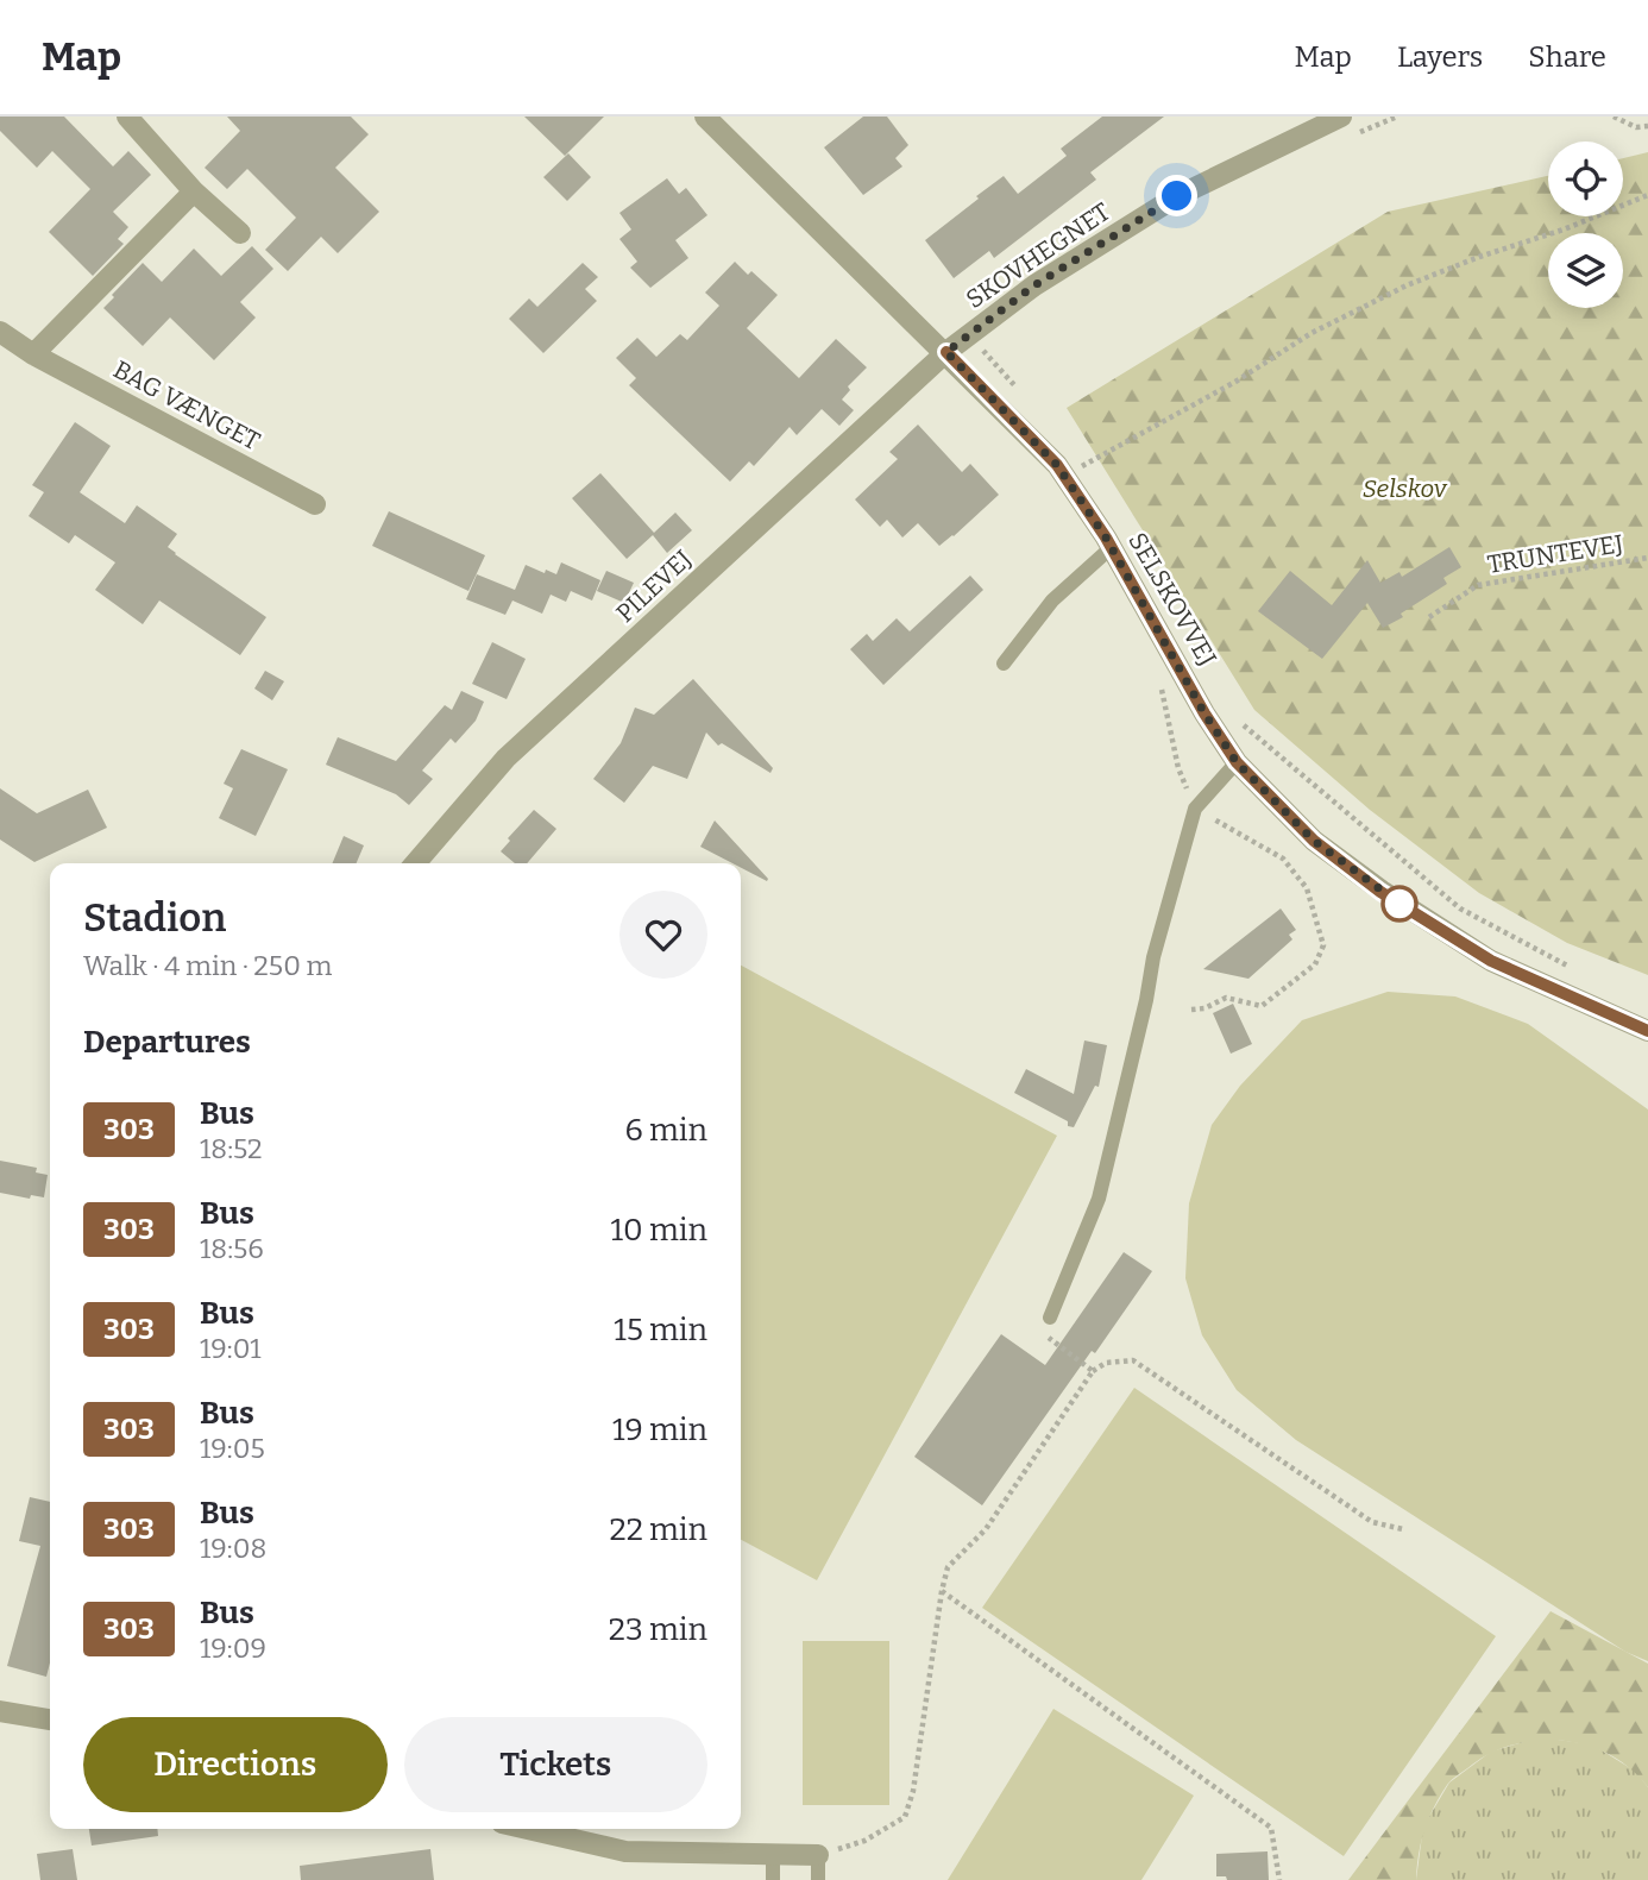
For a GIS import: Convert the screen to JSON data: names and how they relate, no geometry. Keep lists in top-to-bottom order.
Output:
{
  "streets": {
    "street": [
      "SKOVHEGNET",
      "BAG VÆNGET",
      "PILEVEJ",
      "SELSKOVVEJ"
    ],
    "path": ["TRUNTEVEJ"]
  },
  "crossings": [
    ["SKOVHEGNET", "PILEVEJ"],
    ["SKOVHEGNET", "SELSKOVVEJ"],
    ["PILEVEJ", "SELSKOVVEJ"]
  ],
  "parks": ["Selskov"],
  "lines": ["bus line 303"],
  "page": {
    "header": "Map",
    "nav": ["Map", "Layers", "Share"],
    "heading": [
      ["Stadion", "Walk · 4 min · 250 m"],
      "Departures"
    ],
    "list": [
      {
        "mark": "303",
        "name": "Bus",
        "note": "18:52",
        "value": "6 min"
      },
      {
        "mark": "303",
        "name": "Bus",
        "note": "18:56",
        "value": "10 min"
      },
      {
        "mark": "303",
        "name": "Bus",
        "note": "19:01",
        "value": "15 min"
      },
      {
        "mark": "303",
        "name": "Bus",
        "note": "19:05",
        "value": "19 min"
      },
      {
        "mark": "303",
        "name": "Bus",
        "note": "19:08",
        "value": "22 min"
      },
      {
        "mark": "303",
        "name": "Bus",
        "note": "19:09",
        "value": "23 min"
      }
    ],
    "buttons": ["Directions", "Tickets"]
  }
}
